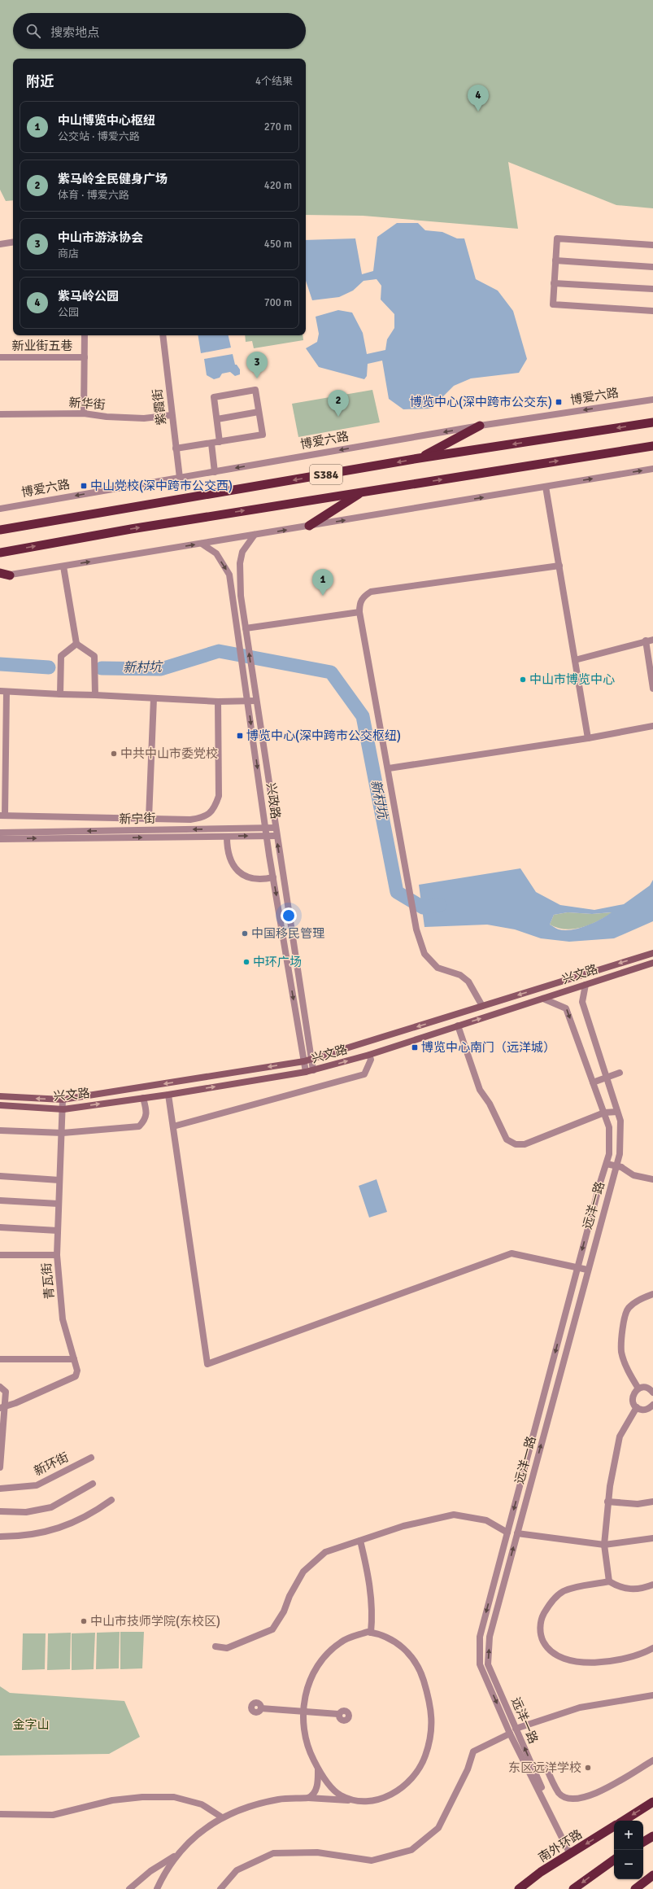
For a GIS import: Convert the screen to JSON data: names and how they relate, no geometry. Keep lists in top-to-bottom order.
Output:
{
  "streets": {
    "highway": ["S384", "南外环路"],
    "main road": ["兴文路"],
    "street": [
      "新业街五巷",
      "博爱六路",
      "新华街",
      "紫霞街",
      "兴政路",
      "新宁街",
      "远洋一路",
      "青瓦街",
      "新环街"
    ]
  },
  "crossings": [
    ["博爱六路", "紫霞街"],
    ["新华街", "紫霞街"],
    ["兴政路", "新宁街"],
    ["兴政路", "兴文路"],
    ["兴文路", "远洋一路"],
    ["兴文路", "青瓦街"],
    ["远洋一路", "南外环路"]
  ],
  "one_way": ["博爱六路"],
  "water": ["新村坑"],
  "parks": ["金字山"],
  "places": {
    "transit": [
      "博览中心(深中跨市公交东)",
      "中山党校(深中跨市公交西)",
      "博览中心(深中跨市公交枢纽)",
      "博览中心南门（远洋城）"
    ],
    "other": [
      "中山市博览中心",
      "中共中山市委党校",
      "中国移民管理",
      "中环广场",
      "中山市技师学院(东校区)",
      "东区远洋学校"
    ]
  },
  "page": {
    "search": "搜索地点",
    "heading": ["附近", "4个结果"],
    "pins": [
      "4",
      "3",
      "2",
      "1"
    ],
    "list": [
      {
        "mark": "1",
        "name": "中山博览中心枢纽",
        "note": "公交站 · 博爱六路",
        "value": "270 m"
      },
      {
        "mark": "2",
        "name": "紫马岭全民健身广场",
        "note": "体育 · 博爱六路",
        "value": "420 m"
      },
      {
        "mark": "3",
        "name": "中山市游泳协会",
        "note": "商店",
        "value": "450 m"
      },
      {
        "mark": "4",
        "name": "紫马岭公园",
        "note": "公园",
        "value": "700 m"
      }
    ],
    "map_buttons": ["+", "−"]
  }
}
